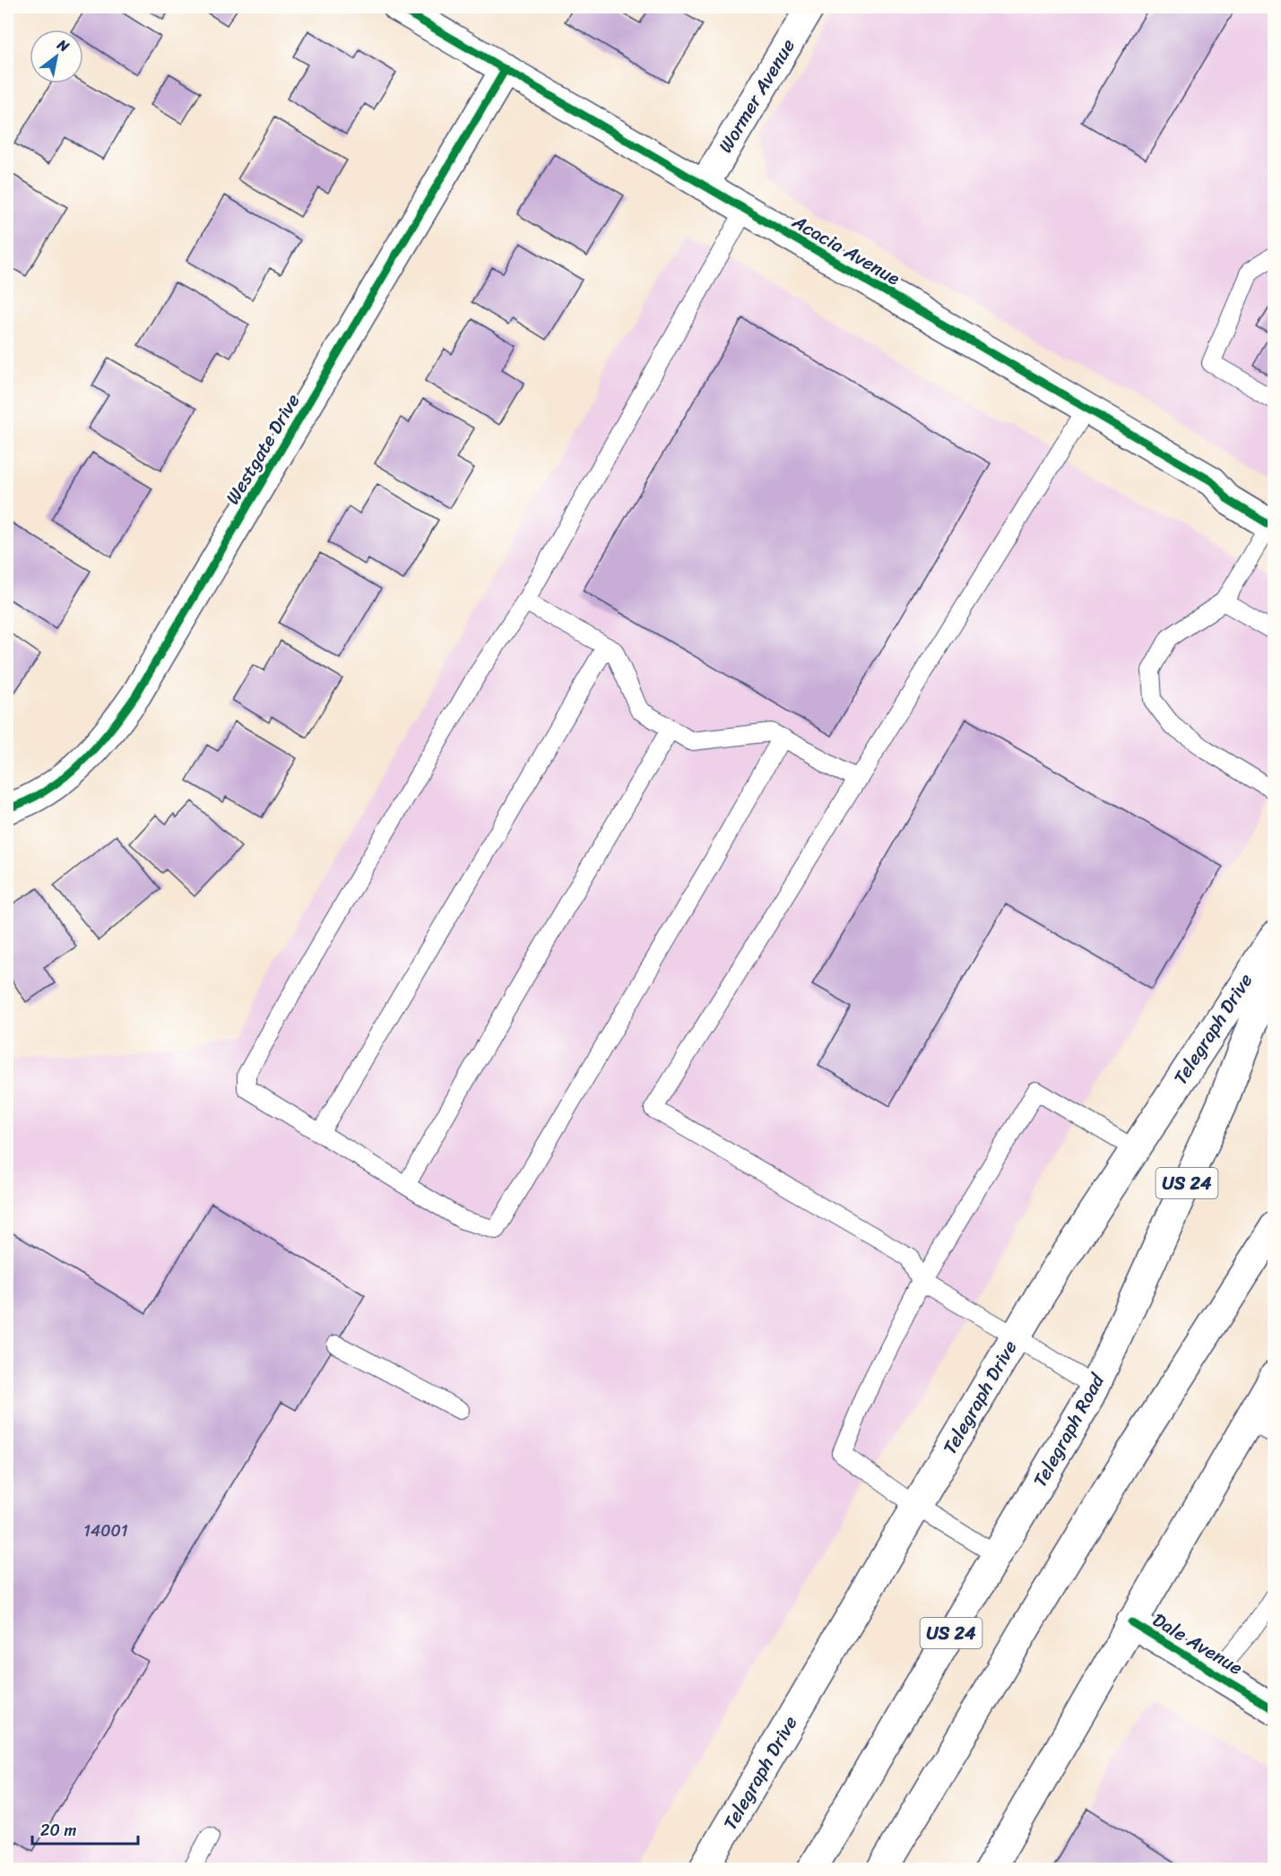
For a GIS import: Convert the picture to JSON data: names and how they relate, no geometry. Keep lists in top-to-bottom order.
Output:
{
  "streets": {
    "main road": [
      "Wormer Avenue",
      "Acacia Avenue",
      "Westgate Drive",
      "Telegraph Drive",
      "US 24",
      "Telegraph Road",
      "Dale Avenue"
    ]
  },
  "crossings": [
    ["Wormer Avenue", "Acacia Avenue"],
    ["Acacia Avenue", "Westgate Drive"]
  ],
  "house_numbers": ["14001"],
  "scale_bar": "20 m",
  "north": "top right"
}
